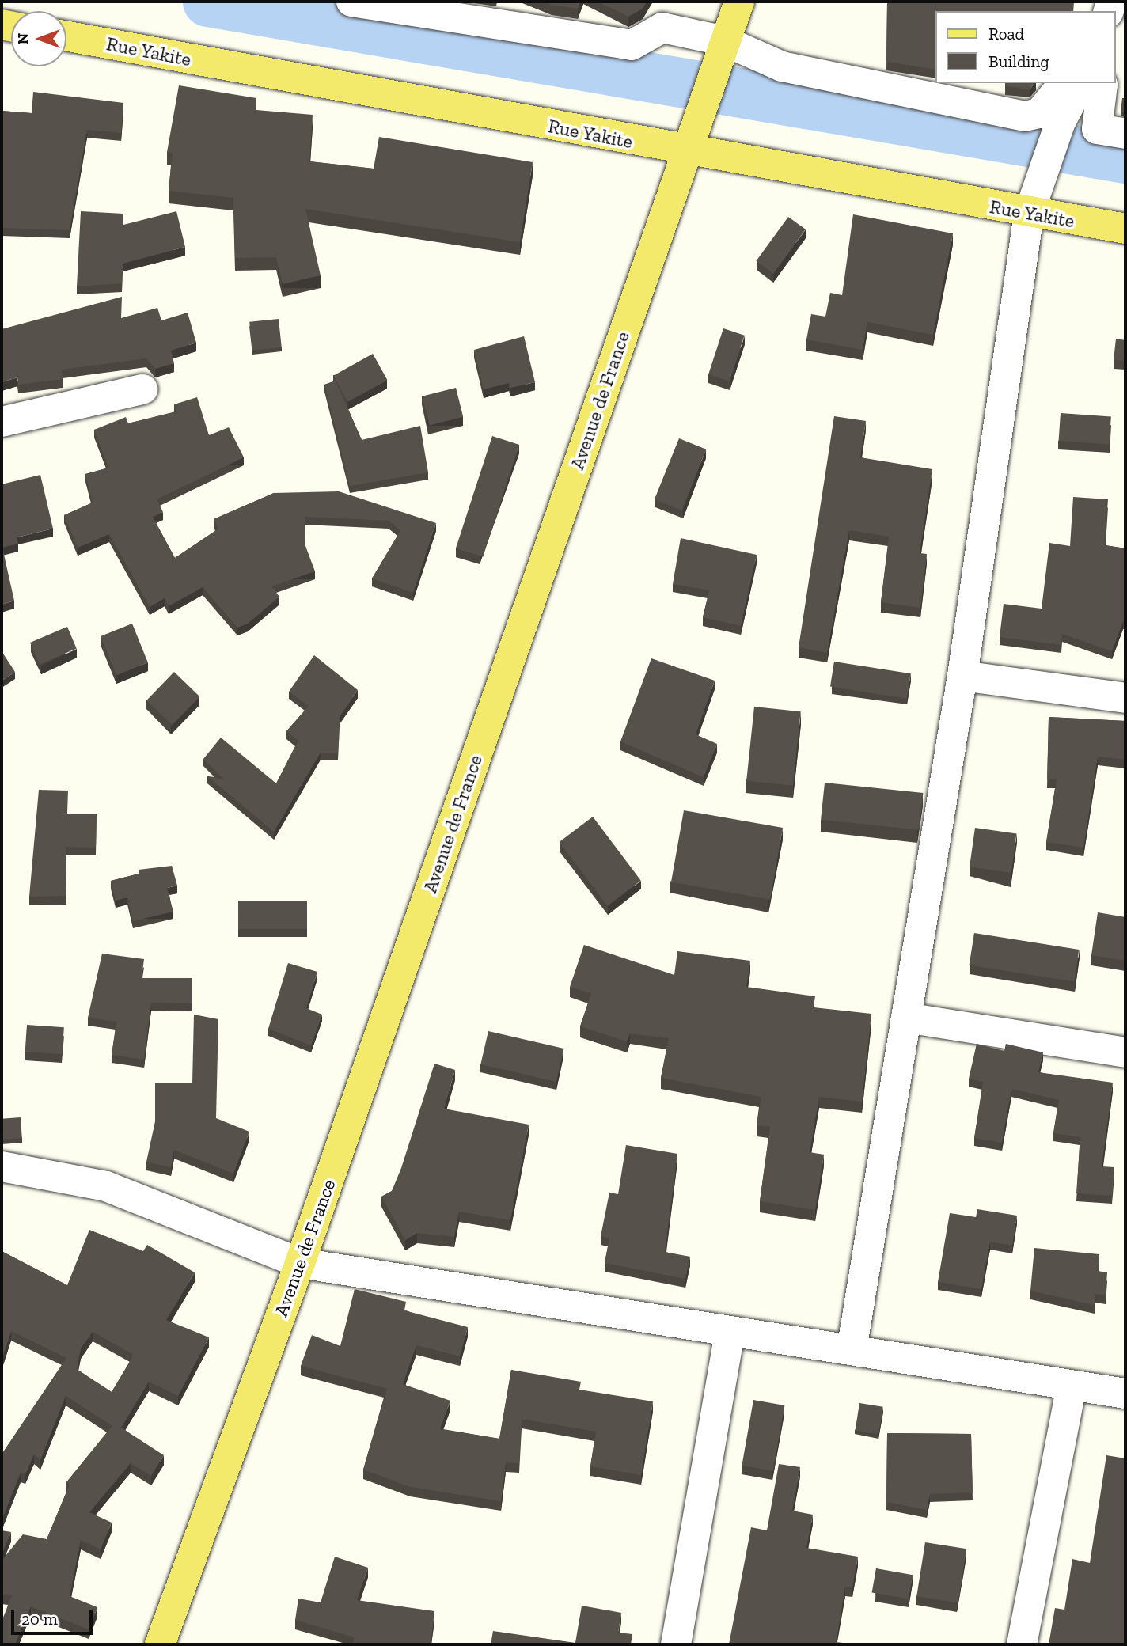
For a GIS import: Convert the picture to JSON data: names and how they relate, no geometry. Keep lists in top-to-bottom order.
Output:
{
  "streets": {
    "main road": ["Rue Yakite", "Avenue de France"]
  },
  "crossings": [
    ["Rue Yakite", "Avenue de France"]
  ],
  "legend": ["Road", "Building"],
  "scale_bar": "20 m",
  "north": "left"
}
